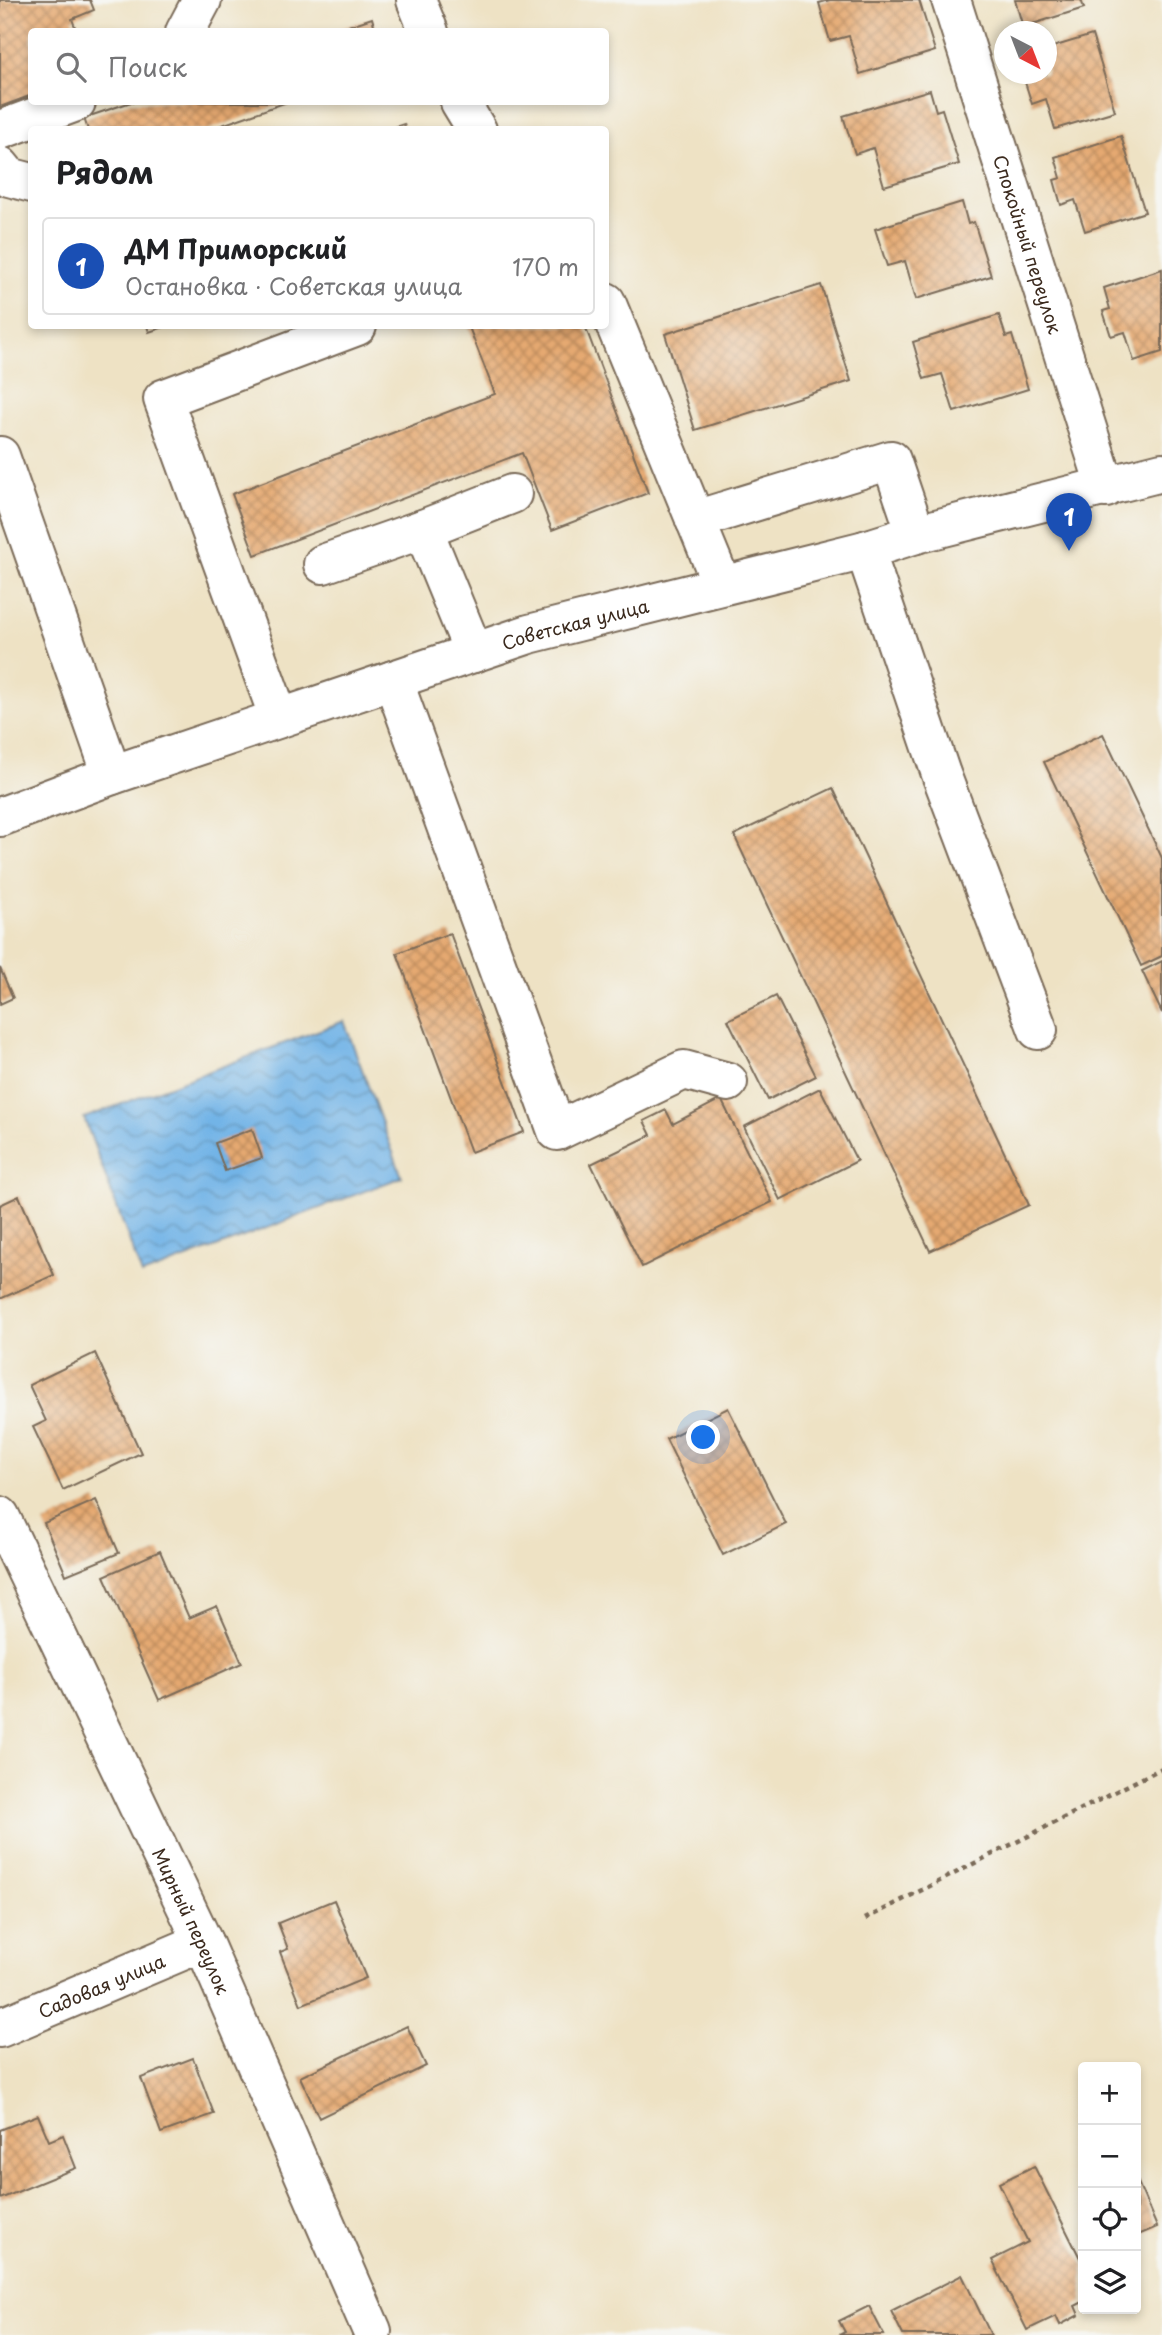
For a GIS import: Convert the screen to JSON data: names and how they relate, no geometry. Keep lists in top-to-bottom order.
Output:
{
  "streets": {
    "street": [
      "Спокойный переулок",
      "Советская улица",
      "Мирный переулок",
      "Садовая улица"
    ]
  },
  "crossings": [
    ["Спокойный переулок", "Советская улица"],
    ["Мирный переулок", "Садовая улица"]
  ],
  "north": "bottom right",
  "page": {
    "search": "Поиск",
    "heading": "Рядом",
    "list": [
      {
        "mark": "1",
        "name": "ДМ Приморский",
        "note": "Остановка · Советская улица",
        "value": "170 m"
      }
    ],
    "pins": "1",
    "map_buttons": ["+", "−"]
  }
}
